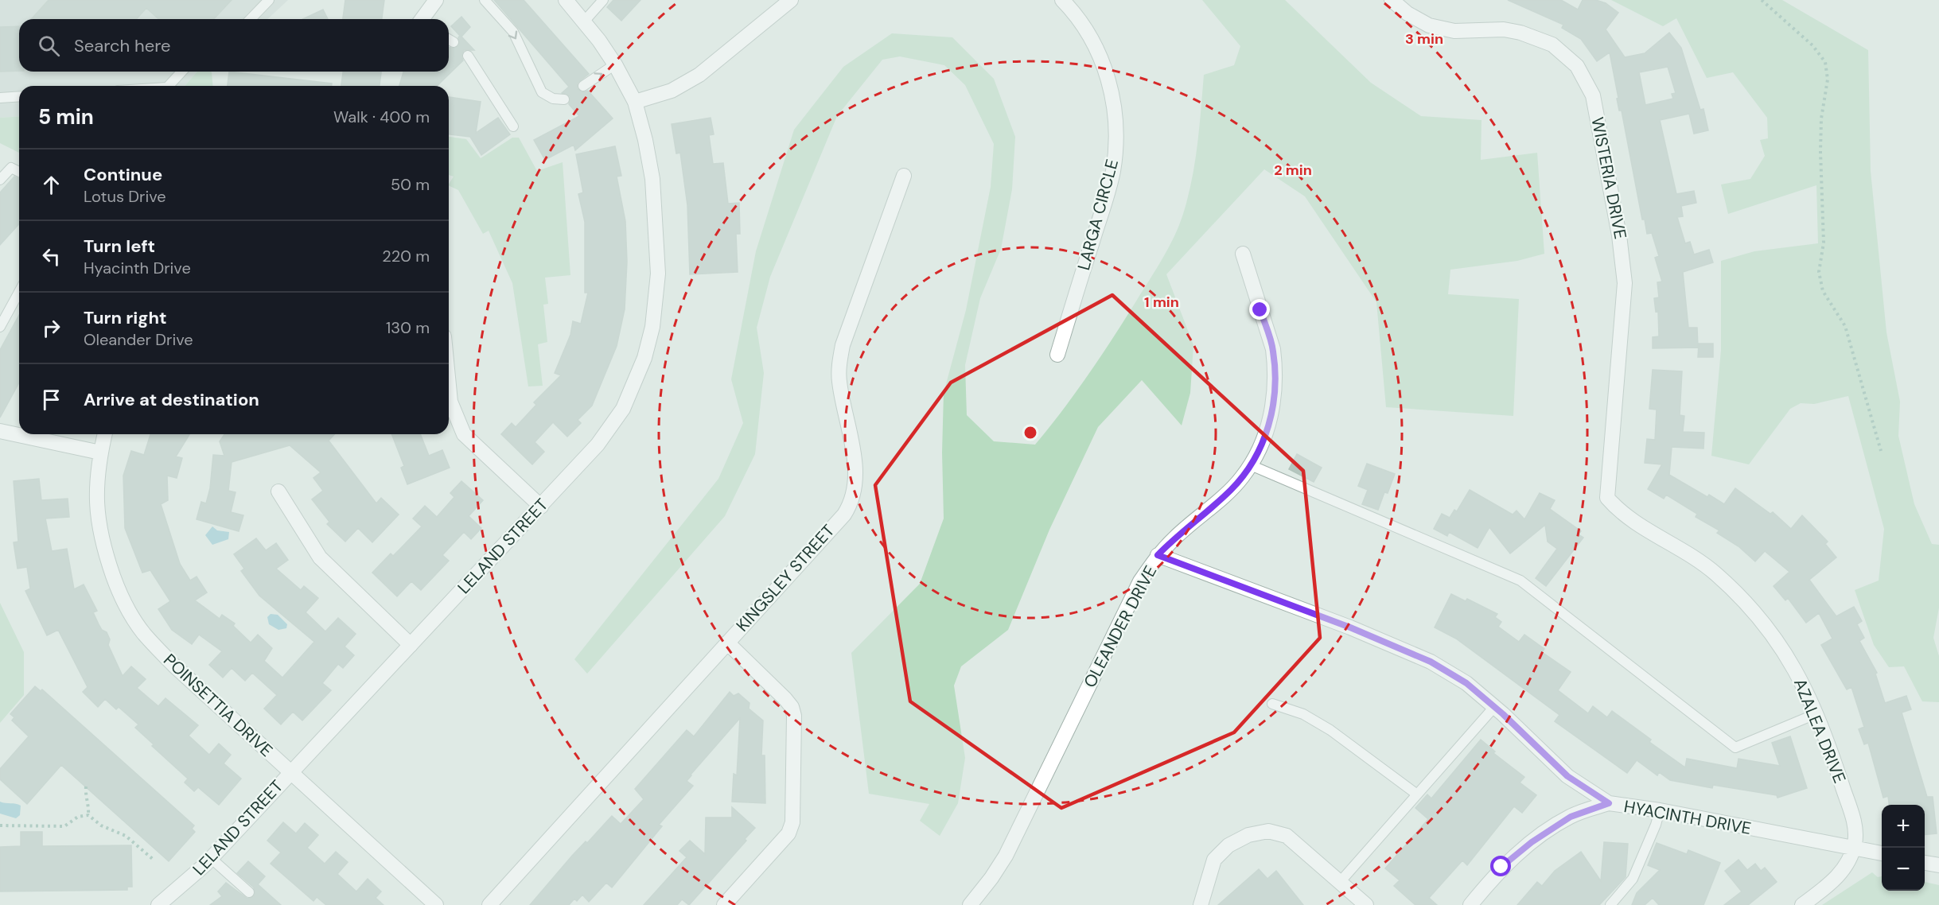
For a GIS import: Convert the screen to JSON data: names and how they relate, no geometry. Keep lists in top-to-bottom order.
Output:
{
  "streets": {
    "street": [
      "WISTERIA DRIVE",
      "LARGA CIRCLE",
      "LELAND STREET",
      "KINGSLEY STREET",
      "OLEANDER DRIVE",
      "POINSETTIA DRIVE",
      "AZALEA DRIVE",
      "HYACINTH DRIVE"
    ]
  },
  "crossings": [
    ["WISTERIA DRIVE", "AZALEA DRIVE"],
    ["LELAND STREET", "POINSETTIA DRIVE"],
    ["OLEANDER DRIVE", "HYACINTH DRIVE"],
    ["AZALEA DRIVE", "HYACINTH DRIVE"]
  ],
  "page": {
    "search": "Search here",
    "heading": ["5 min", "Walk · 400 m"],
    "list": [
      ["Continue", "Lotus Drive", "50 m"],
      ["Turn left", "Hyacinth Drive", "220 m"],
      ["Turn right", "Oleander Drive", "130 m"],
      "Arrive at destination"
    ],
    "map_buttons": ["+", "−"]
  },
  "rings": ["3 min", "2 min", "1 min"]
}
